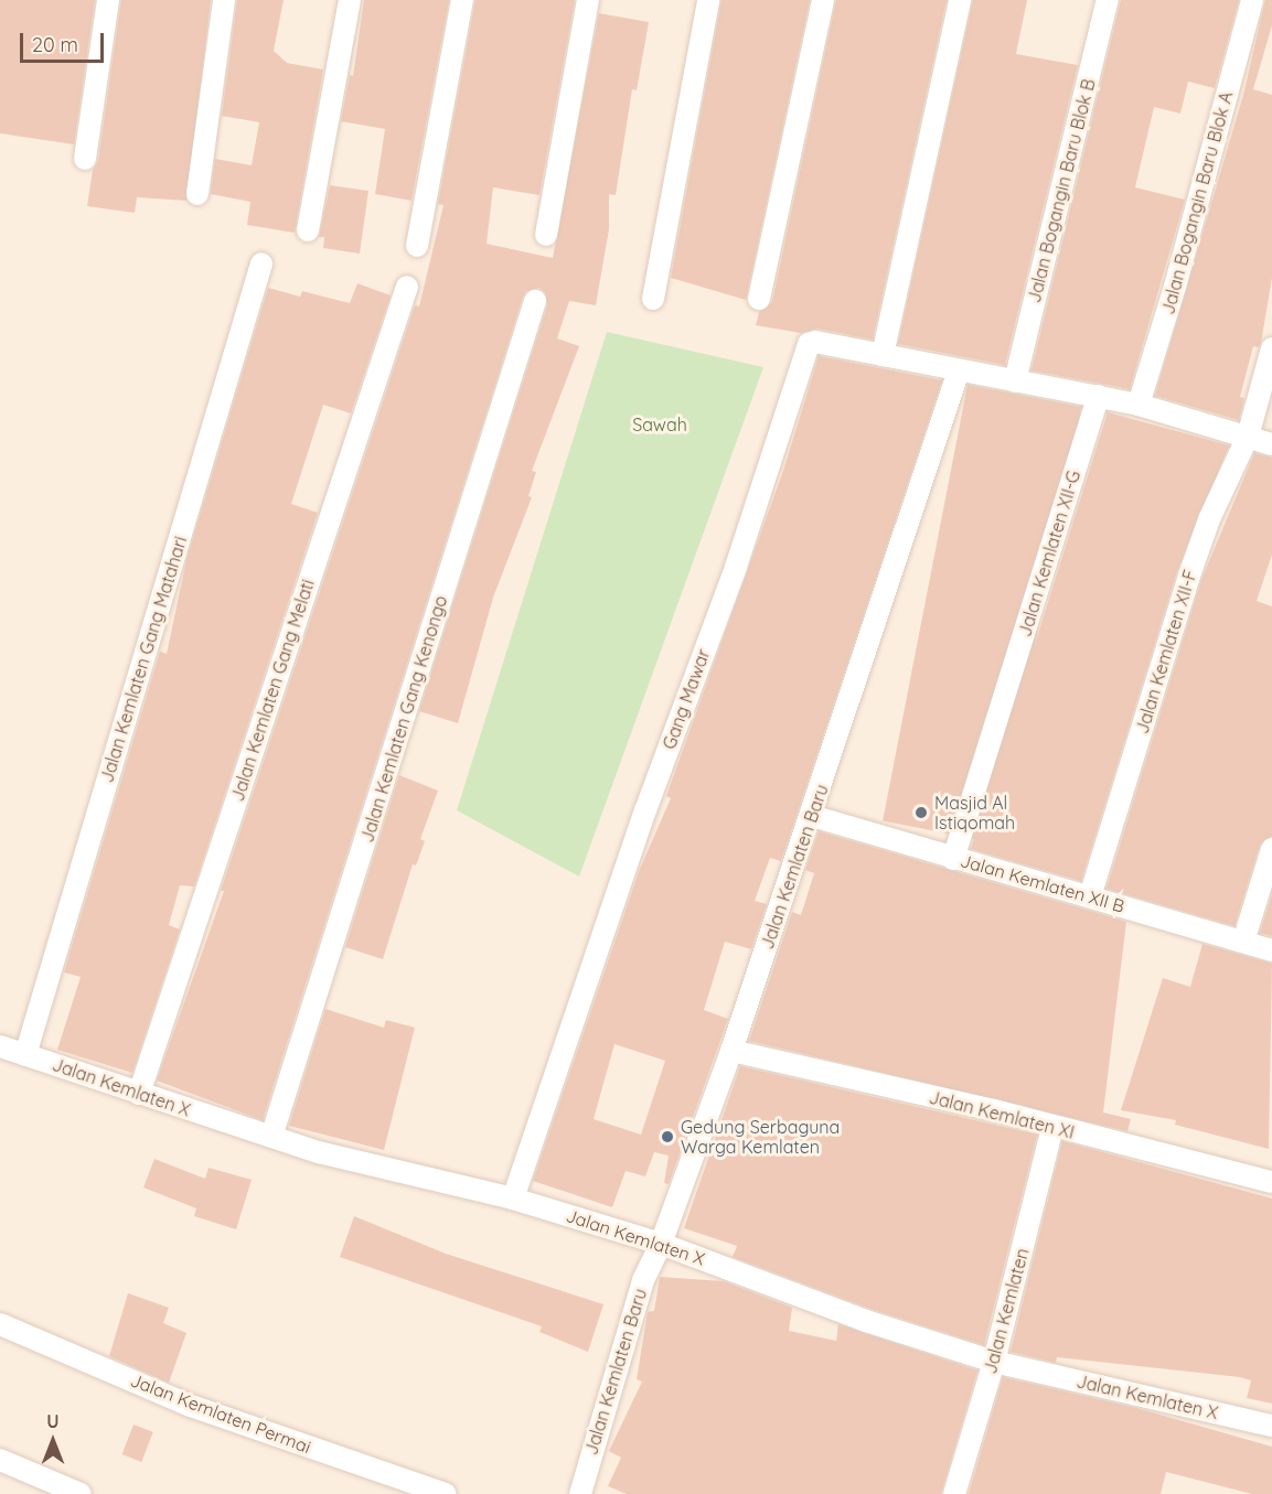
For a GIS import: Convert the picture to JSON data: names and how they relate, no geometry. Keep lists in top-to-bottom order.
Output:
{
  "streets": {
    "street": [
      "Jalan Bogangin Baru Blok B",
      "Jalan Bogangin Baru Blok A",
      "Jalan Kemlaten XII-G",
      "Jalan Kemlaten XII-F",
      "Jalan Kemlaten Gang Matahari",
      "Jalan Kemlaten Gang Melati",
      "Gang Mawar",
      "Jalan Kemlaten Gang Kenongo",
      "Jalan Kemlaten Baru",
      "Jalan Kemlaten XII B",
      "Jalan Kemlaten X",
      "Jalan Kemlaten XI",
      "Jalan Kemlaten",
      "Jalan Kemlaten Permai"
    ]
  },
  "crossings": [
    ["Jalan Kemlaten XII-G", "Jalan Kemlaten XII B"],
    ["Jalan Kemlaten XII-F", "Jalan Kemlaten XII B"],
    ["Jalan Kemlaten Gang Matahari", "Jalan Kemlaten X"],
    ["Jalan Kemlaten Gang Melati", "Jalan Kemlaten X"],
    ["Gang Mawar", "Jalan Kemlaten Baru"],
    ["Gang Mawar", "Jalan Kemlaten X"],
    ["Jalan Kemlaten Gang Kenongo", "Jalan Kemlaten X"],
    ["Jalan Kemlaten Baru", "Jalan Kemlaten XII B"],
    ["Jalan Kemlaten Baru", "Jalan Kemlaten X"],
    ["Jalan Kemlaten Baru", "Jalan Kemlaten XI"],
    ["Jalan Kemlaten X", "Jalan Kemlaten"],
    ["Jalan Kemlaten XI", "Jalan Kemlaten"]
  ],
  "parks": ["Sawah"],
  "places": ["Masjid Al Istiqomah", "Gedung Serbaguna Warga Kemlaten"],
  "scale_bar": "20 m",
  "north": "top"
}
